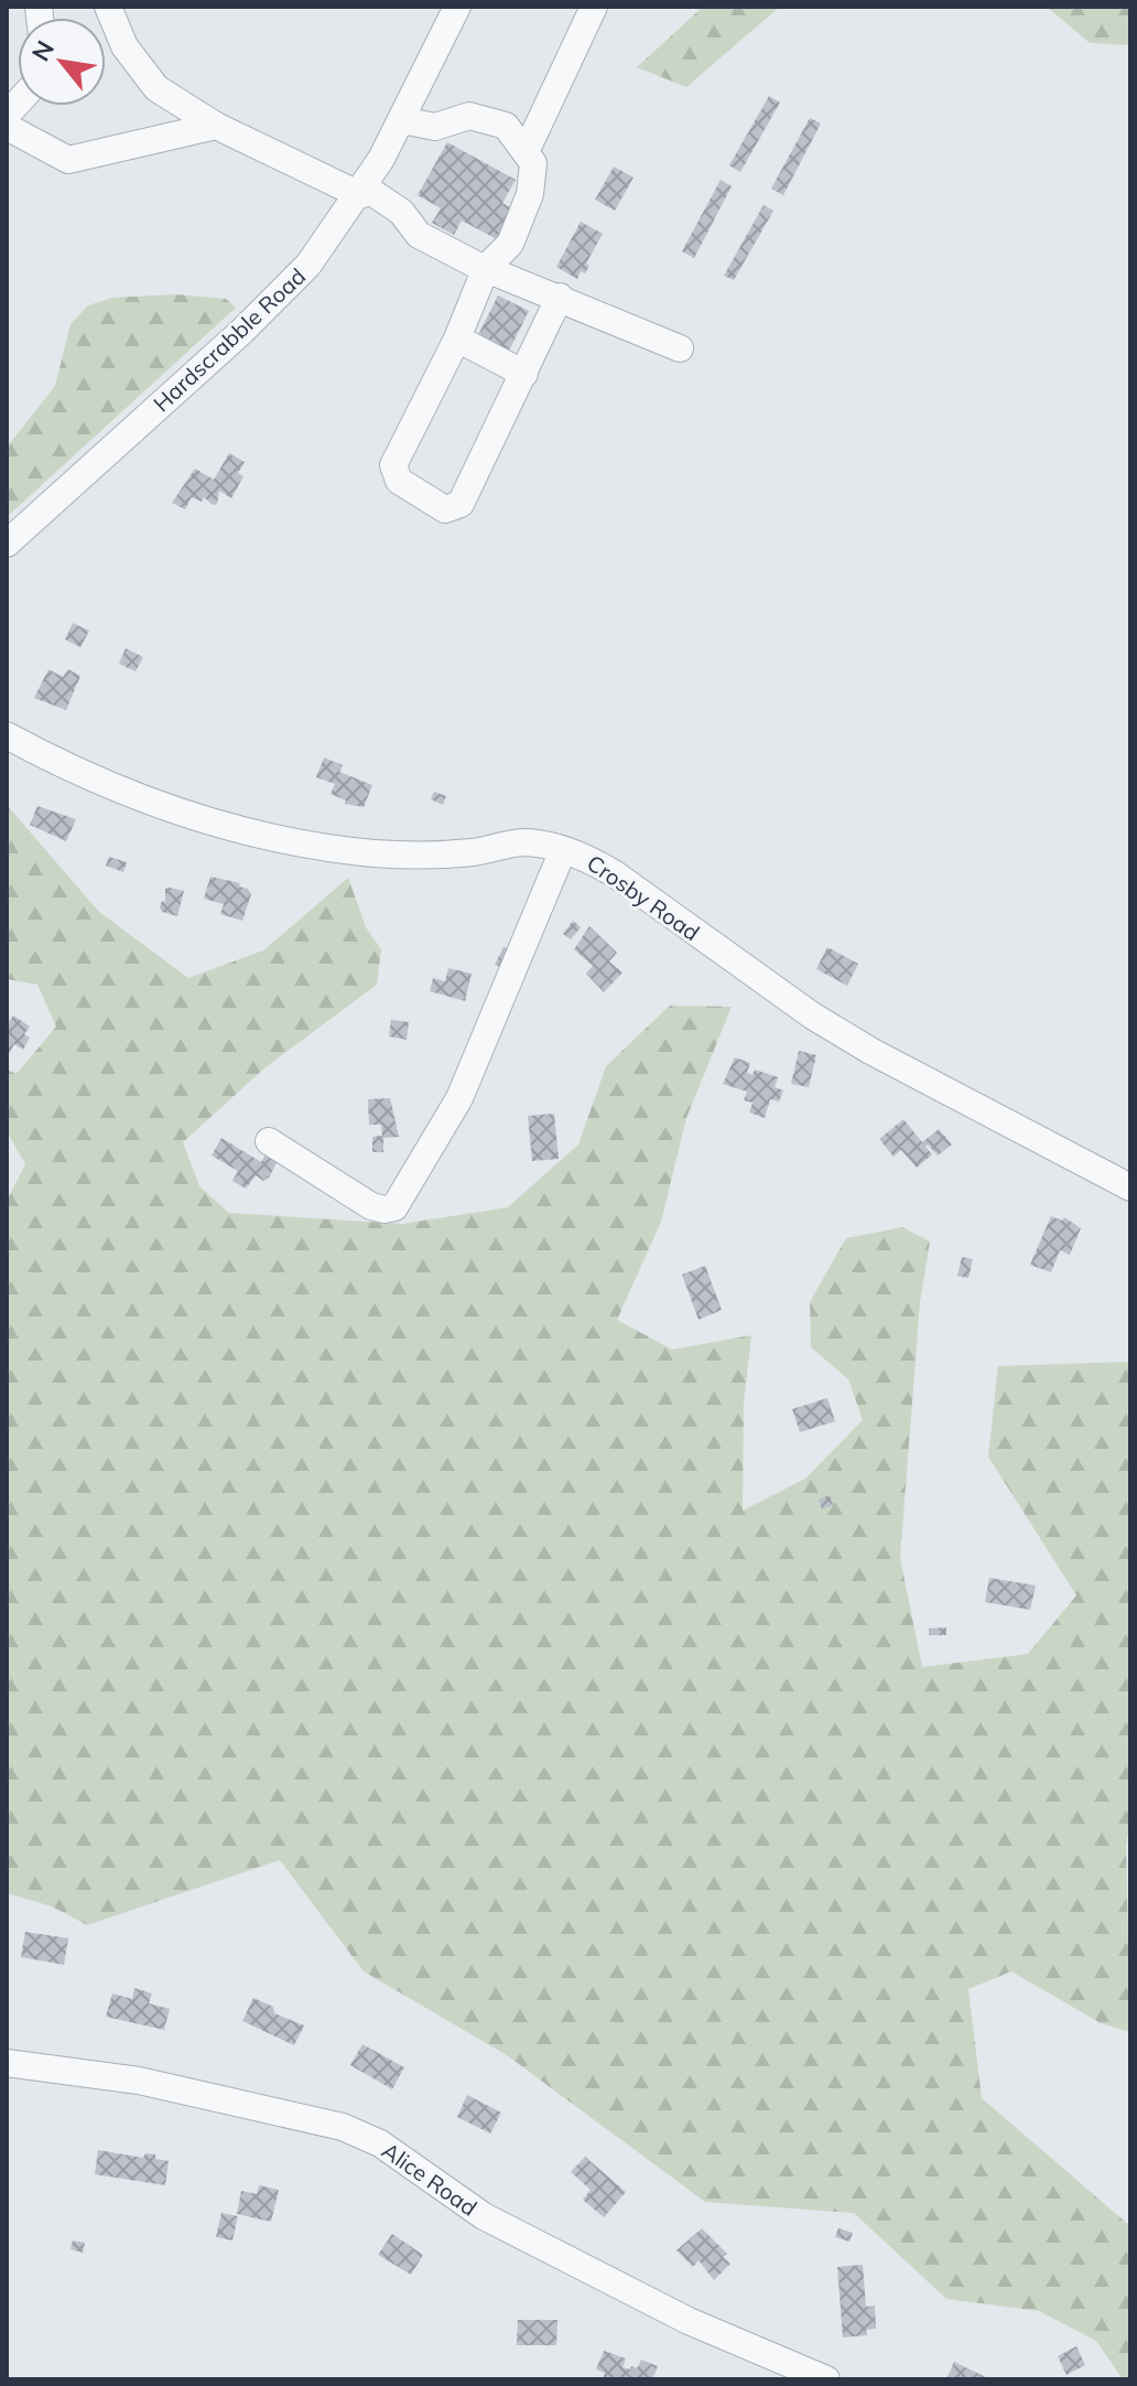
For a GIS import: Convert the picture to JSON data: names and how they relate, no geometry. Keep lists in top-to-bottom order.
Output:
{
  "streets": {
    "street": ["Hardscrabble Road", "Crosby Road", "Alice Road"]
  },
  "north": "top left"
}
